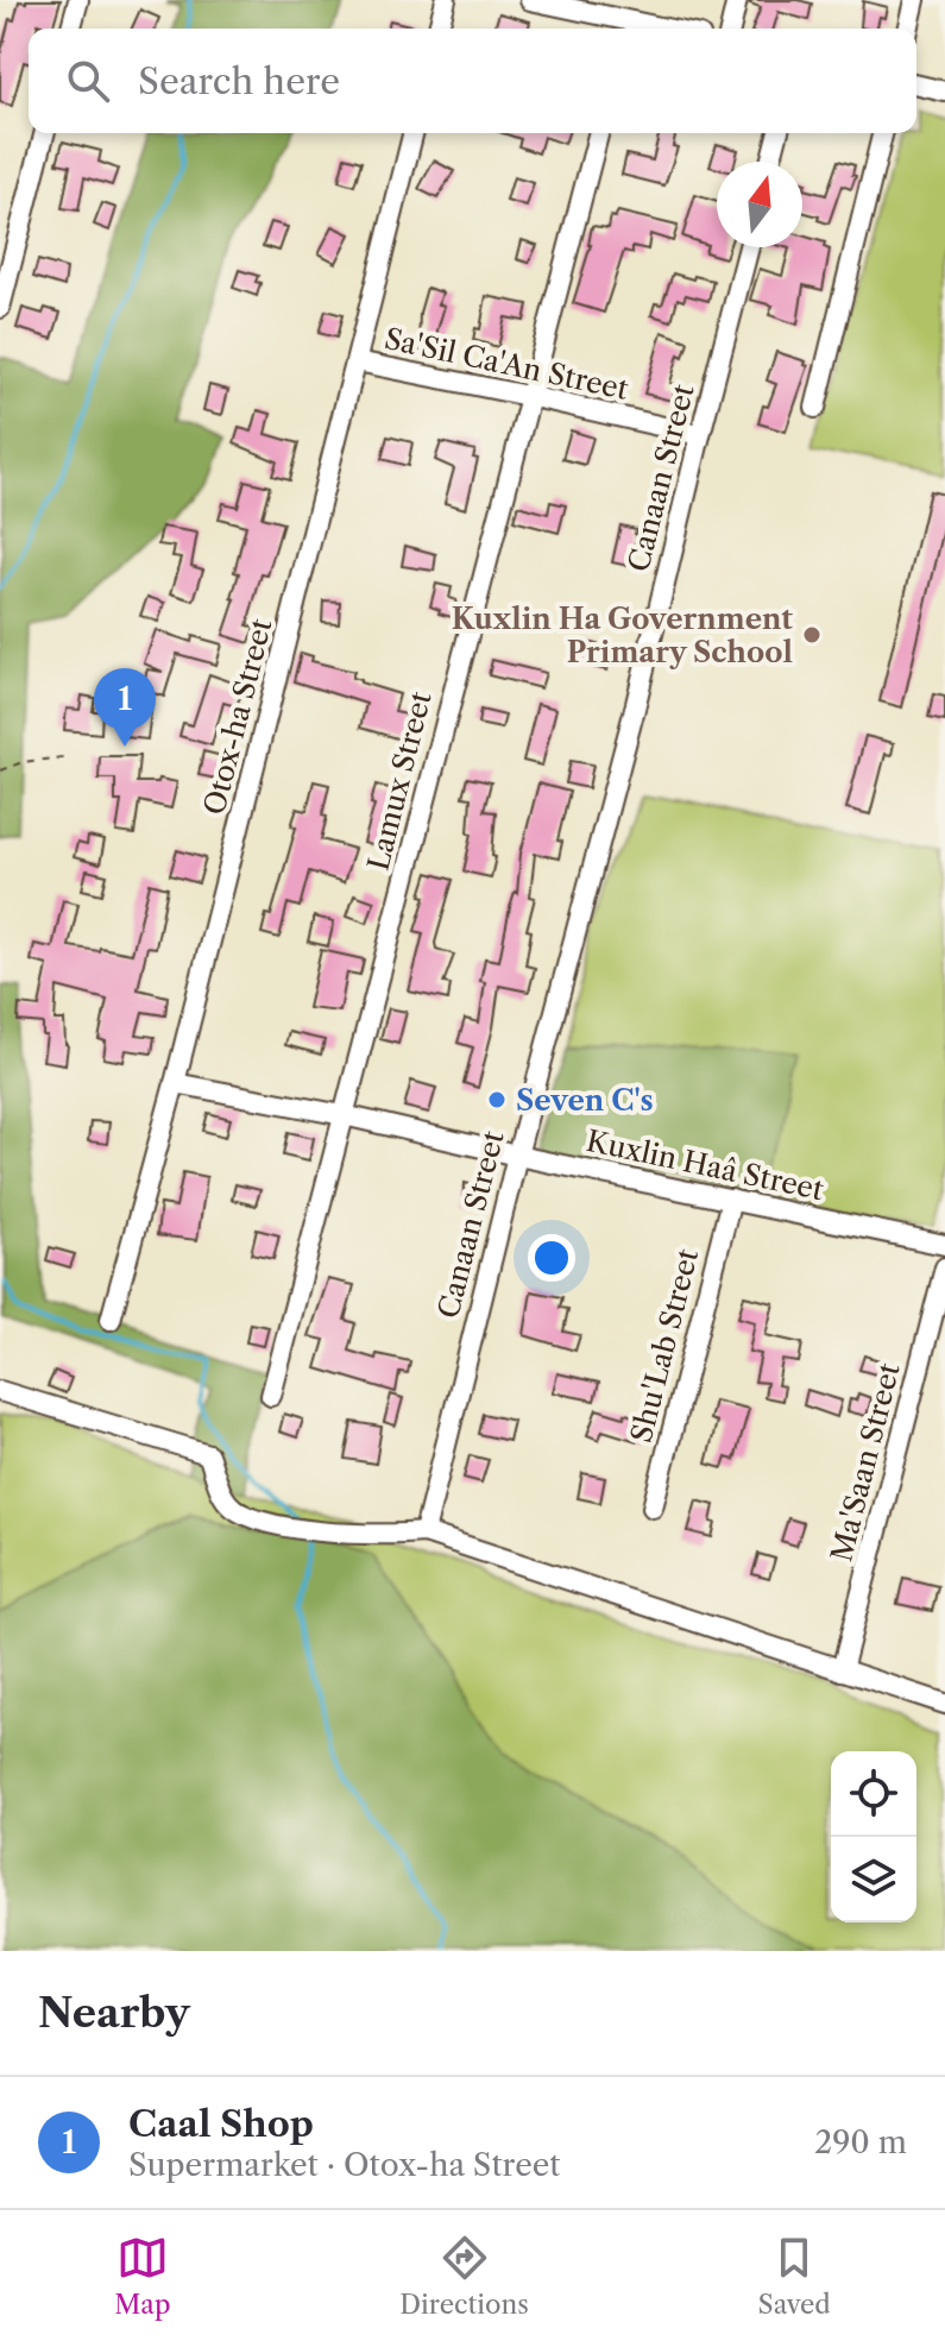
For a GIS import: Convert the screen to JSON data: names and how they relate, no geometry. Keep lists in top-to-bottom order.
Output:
{
  "streets": {
    "street": [
      "Sa'Sil Ca'An Street",
      "Canaan Street",
      "Otox-ha Street",
      "Lamux Street",
      "Kuxlin Haâ Street",
      "Shu'Lab Street",
      "Ma'Saan Street"
    ]
  },
  "crossings": [
    ["Sa'Sil Ca'An Street", "Canaan Street"],
    ["Sa'Sil Ca'An Street", "Otox-ha Street"],
    ["Sa'Sil Ca'An Street", "Lamux Street"],
    ["Canaan Street", "Kuxlin Haâ Street"],
    ["Otox-ha Street", "Kuxlin Haâ Street"],
    ["Lamux Street", "Kuxlin Haâ Street"],
    ["Kuxlin Haâ Street", "Shu'Lab Street"]
  ],
  "places": ["Kuxlin Ha Government Primary School", "Seven C's"],
  "north": "top",
  "page": {
    "search": "Search here",
    "pins": "1",
    "heading": "Nearby",
    "list": [
      {
        "mark": "1",
        "name": "Caal Shop",
        "note": "Supermarket · Otox-ha Street",
        "value": "290 m"
      }
    ],
    "nav": ["Map", "Directions", "Saved"]
  }
}
